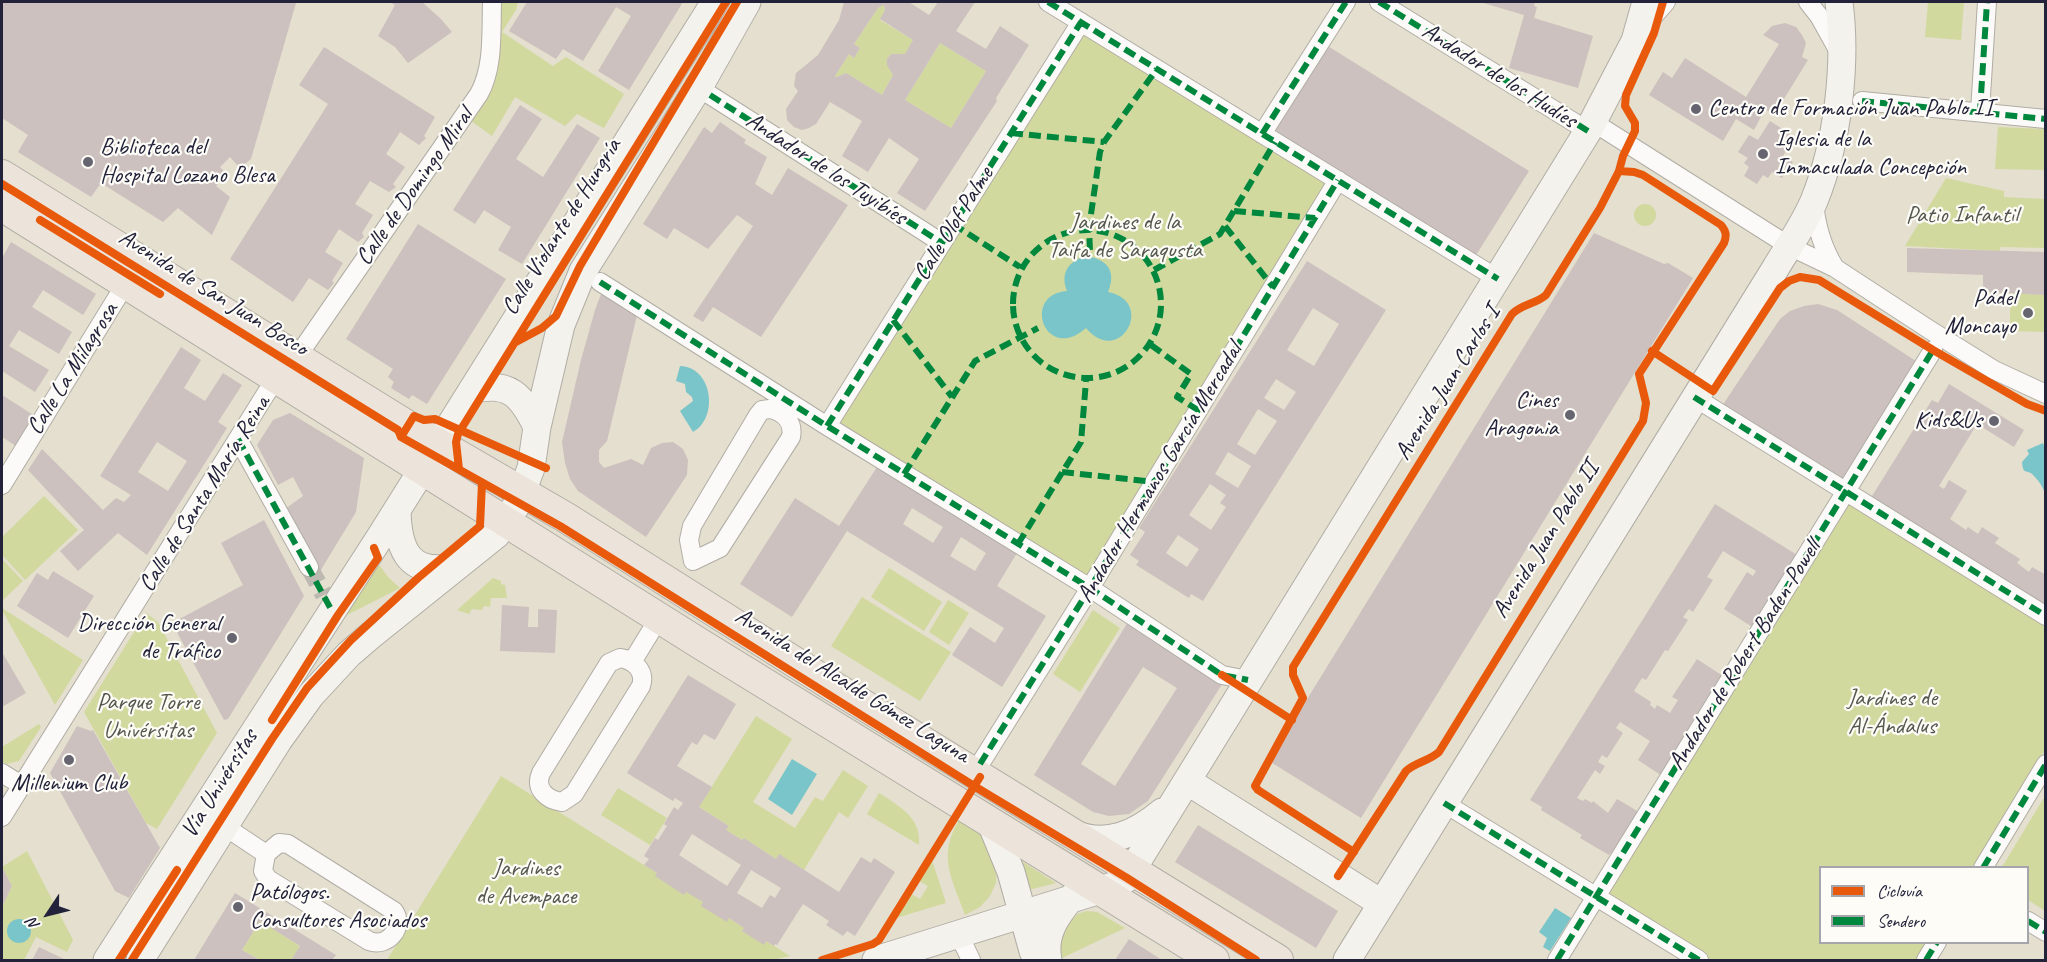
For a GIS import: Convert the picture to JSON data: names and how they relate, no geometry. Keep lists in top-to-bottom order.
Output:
{
  "streets": {
    "main road": ["Avenida de San Juan Bosco", "Avenida del Alcalde Gómez Laguna"],
    "street": [
      "Andador de los Hudíes",
      "Andador de los Tuyibíes",
      "Calle de Domingo Miral",
      "Calle Olof Palme",
      "Calle Violante de Hungría",
      "Calle La Milagrosa",
      "Avenida Juan Carlos I",
      "Andador Hermanos García Mercadal",
      "Calle de Santa María Reina",
      "Andador de Robert Baden-Powell",
      "Vía Univérsitas"
    ],
    "cycle path": ["Avenida Juan Pablo II"]
  },
  "crossings": [
    ["Andador de los Hudíes", "Avenida Juan Carlos I"],
    ["Andador de los Tuyibíes", "Calle Olof Palme"],
    ["Calle de Domingo Miral", "Avenida de San Juan Bosco"],
    ["Calle de Domingo Miral", "Calle de Santa María Reina"],
    ["Calle Violante de Hungría", "Avenida de San Juan Bosco"],
    ["Calle Violante de Hungría", "Avenida del Alcalde Gómez Laguna"],
    ["Calle Violante de Hungría", "Vía Univérsitas"],
    ["Avenida de San Juan Bosco", "Calle La Milagrosa"],
    ["Avenida de San Juan Bosco", "Calle de Santa María Reina"],
    ["Avenida de San Juan Bosco", "Avenida del Alcalde Gómez Laguna"],
    ["Avenida de San Juan Bosco", "Vía Univérsitas"],
    ["Avenida Juan Carlos I", "Avenida del Alcalde Gómez Laguna"],
    ["Avenida del Alcalde Gómez Laguna", "Vía Univérsitas"]
  ],
  "parks": [
    "Patio Infantil",
    "Jardines de la Taifa de Saraqusta",
    "Jardines de Al-Ándalus",
    "Parque Torre Univérsitas",
    "Jardines de Avempace"
  ],
  "places": [
    "Centro de Formación Juan Pablo II",
    "Iglesia de la Inmaculada Concepción",
    "Biblioteca del Hospital Lozano Blesa",
    "Pádel Moncayo",
    "Cines Aragonia",
    "Kids&Us",
    "Dirección General de Tráfico",
    "Millenium Club",
    "Patólogos. Consultores Asociados"
  ],
  "legend": ["Ciclovía", "Sendero"],
  "north": "bottom left"
}
